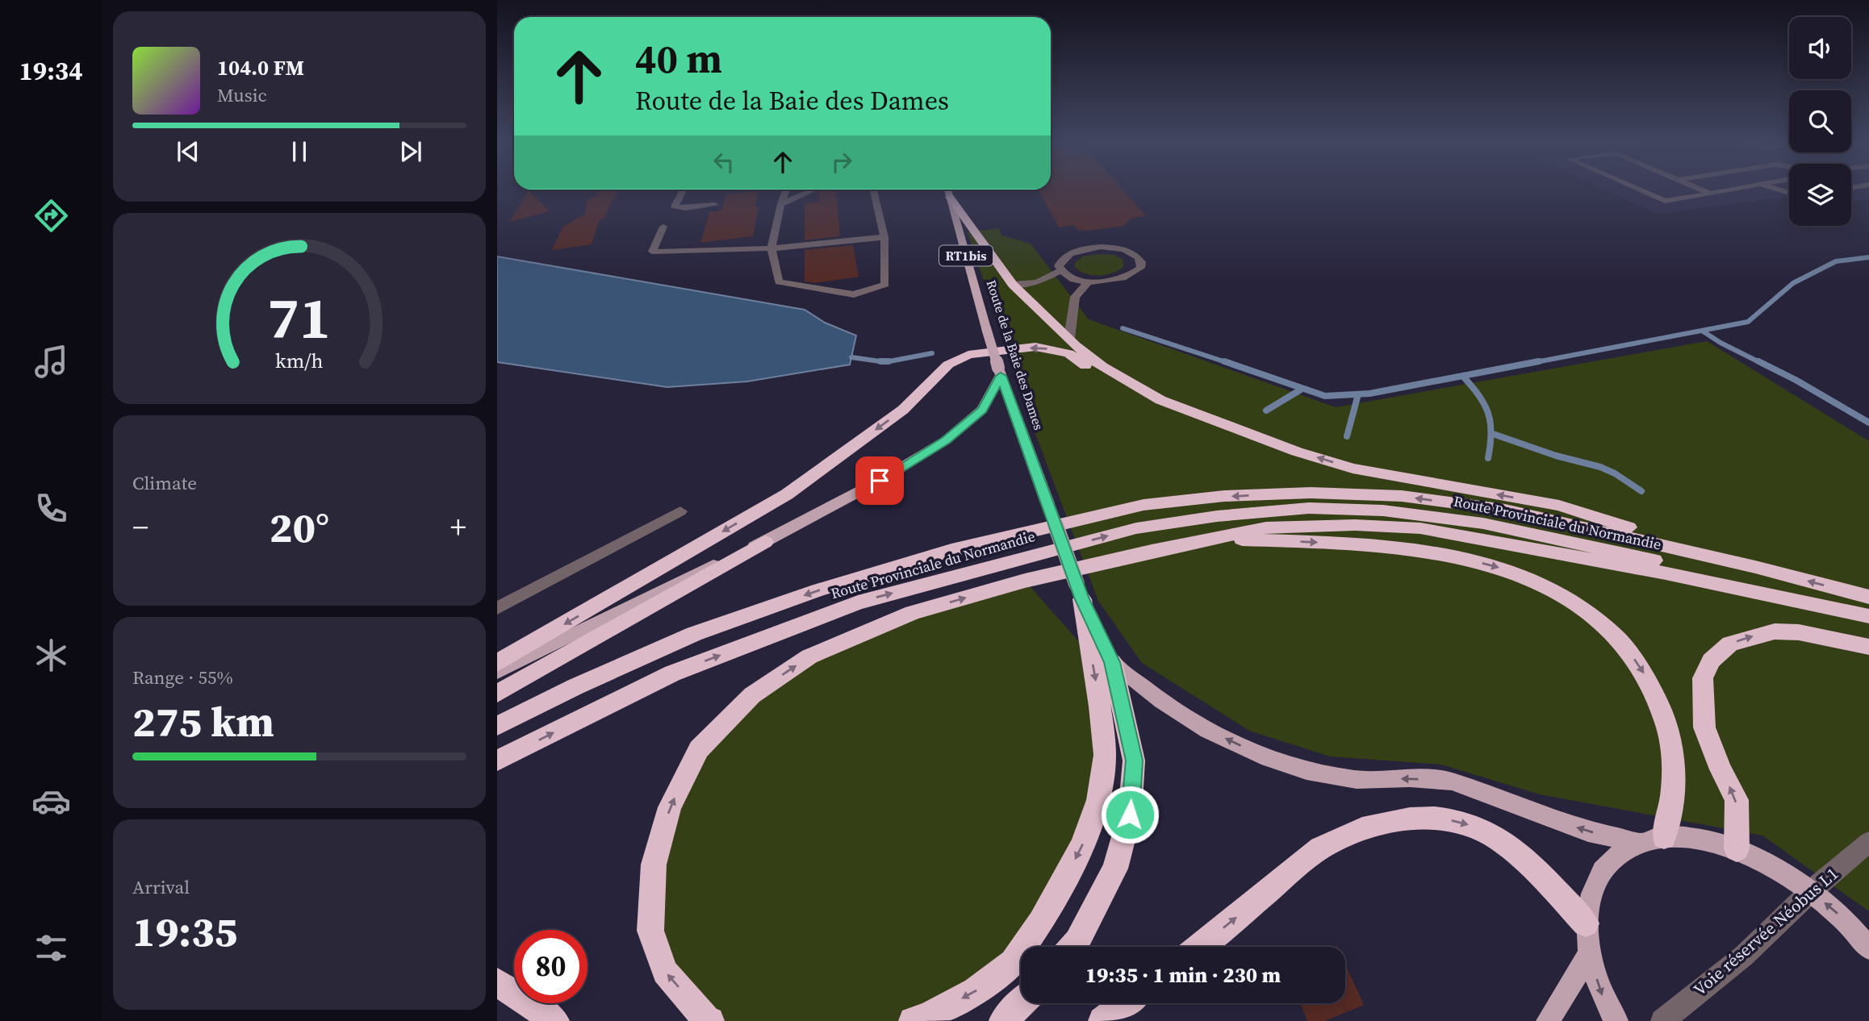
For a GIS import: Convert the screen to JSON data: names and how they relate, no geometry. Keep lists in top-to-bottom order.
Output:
{
  "streets": {
    "highway": ["Route Provinciale du Normandie"],
    "main road": ["RT1bis", "Route de la Baie des Dames"],
    "lane": ["Voie réservée Néobus L1"]
  },
  "crossings": [
    ["RT1bis", "Route de la Baie des Dames"]
  ],
  "page": {
    "tabs": "19:34",
    "turn": ["40 m", "Route de la Baie des Dames"],
    "song": ["104.0 FM", "Music"],
    "tile": [
      "Climate",
      ["Range · 55%", "275 km"],
      ["Arrival", "19:35"]
    ],
    "heat": ["−", "20°", "+"],
    "limit": "80",
    "trip": "19:35 · 1 min · 230 m",
    "gauge": ["71", "km/h"]
  }
}
